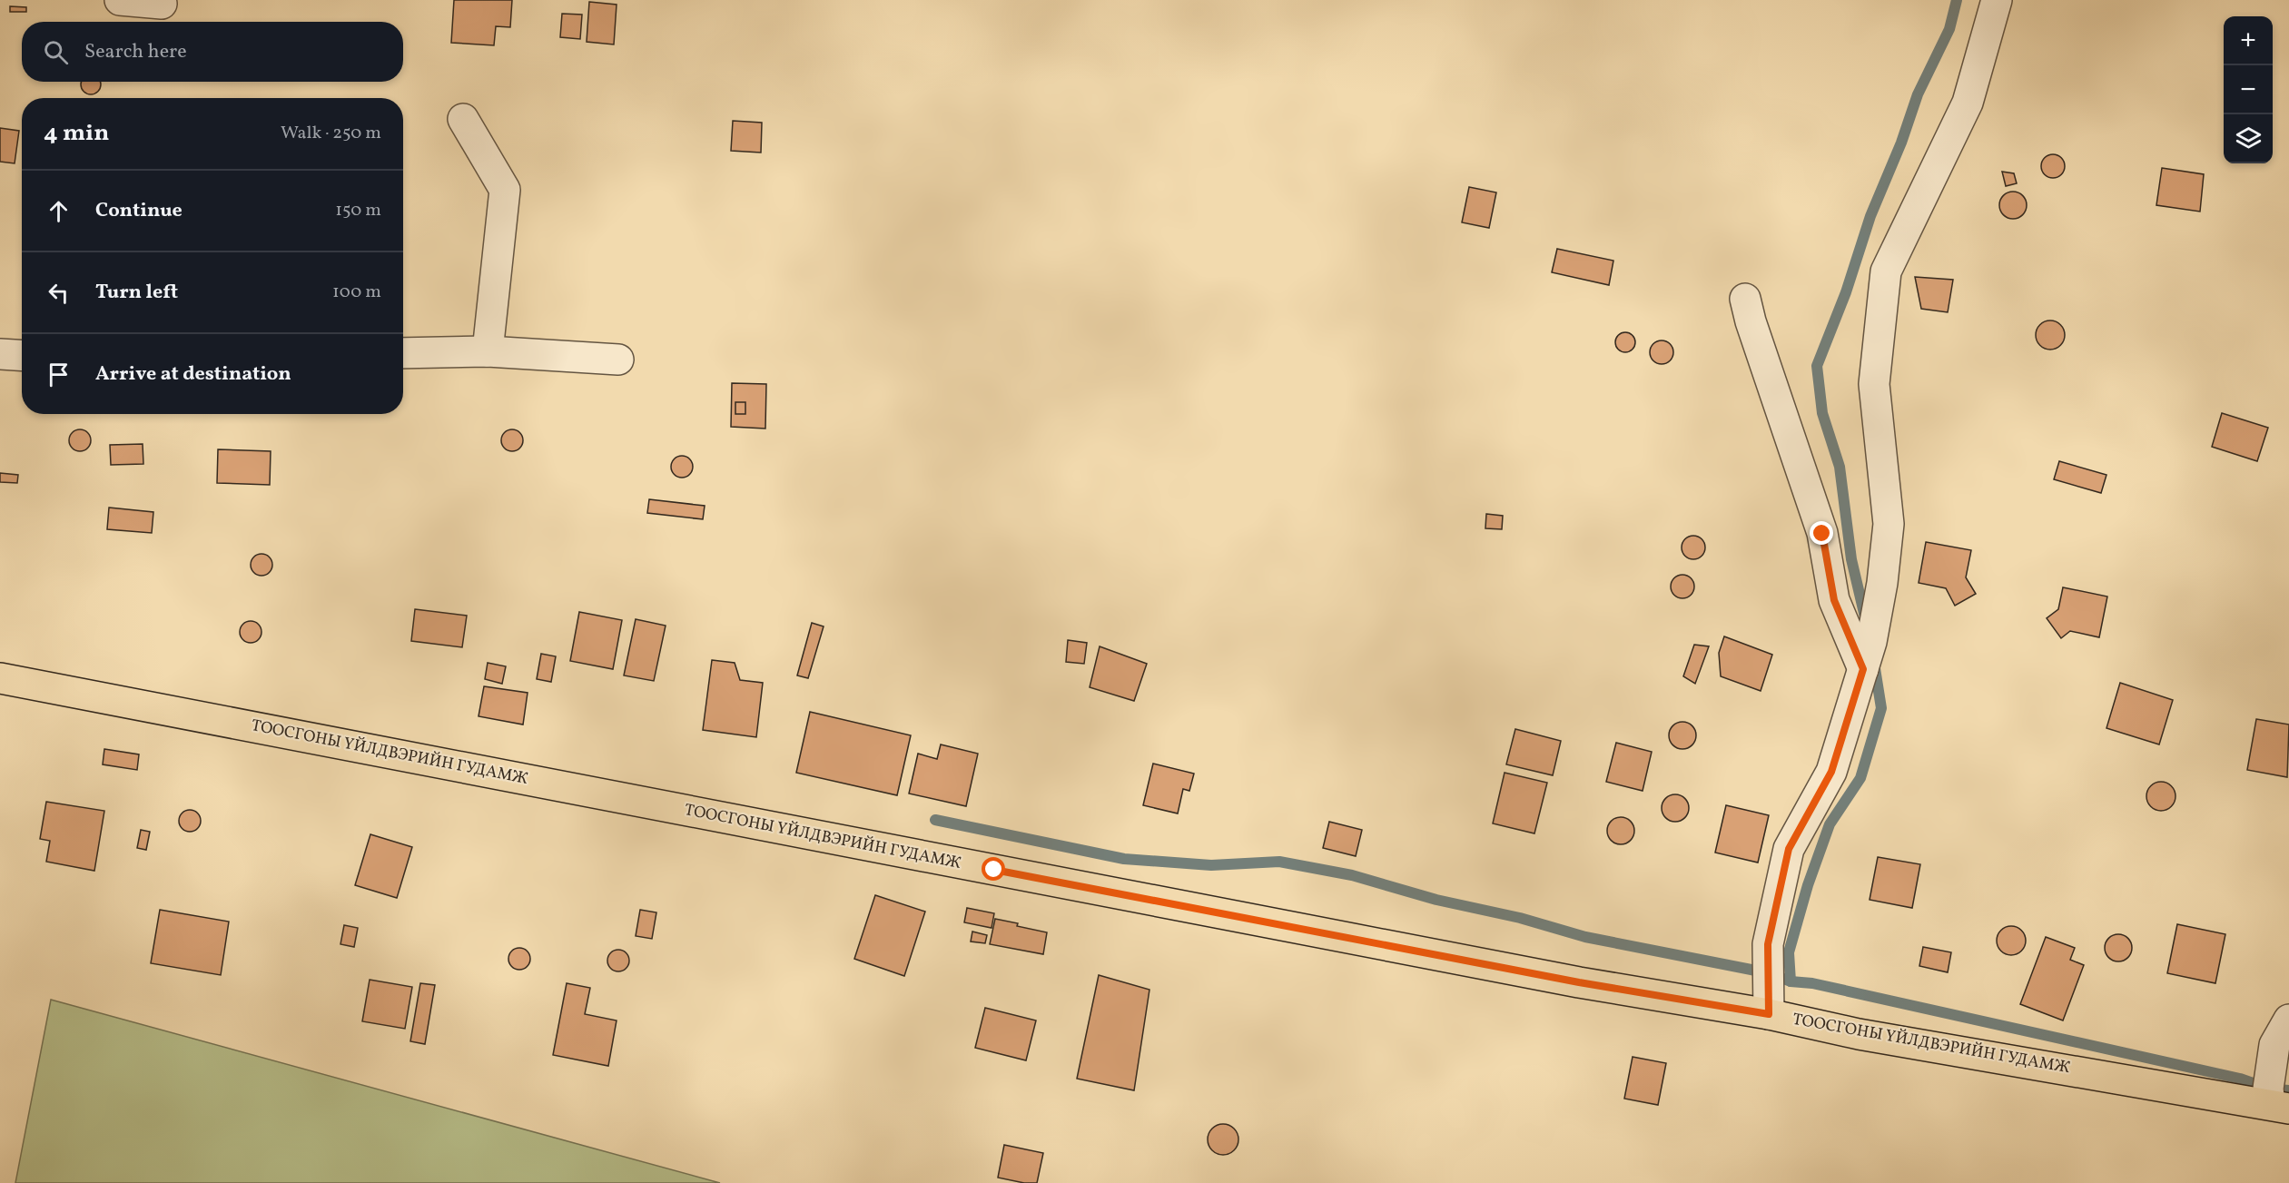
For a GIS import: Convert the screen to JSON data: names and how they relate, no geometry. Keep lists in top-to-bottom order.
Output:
{
  "streets": {
    "main road": ["ТООСГОНЫ ҮЙЛДВЭРИЙН ГУДАМЖ"]
  },
  "page": {
    "map_buttons": ["+", "−"],
    "search": "Search here",
    "heading": ["4 min", "Walk · 250 m"],
    "list": [
      ["Continue", "150 m"],
      ["Turn left", "100 m"],
      "Arrive at destination"
    ]
  }
}
